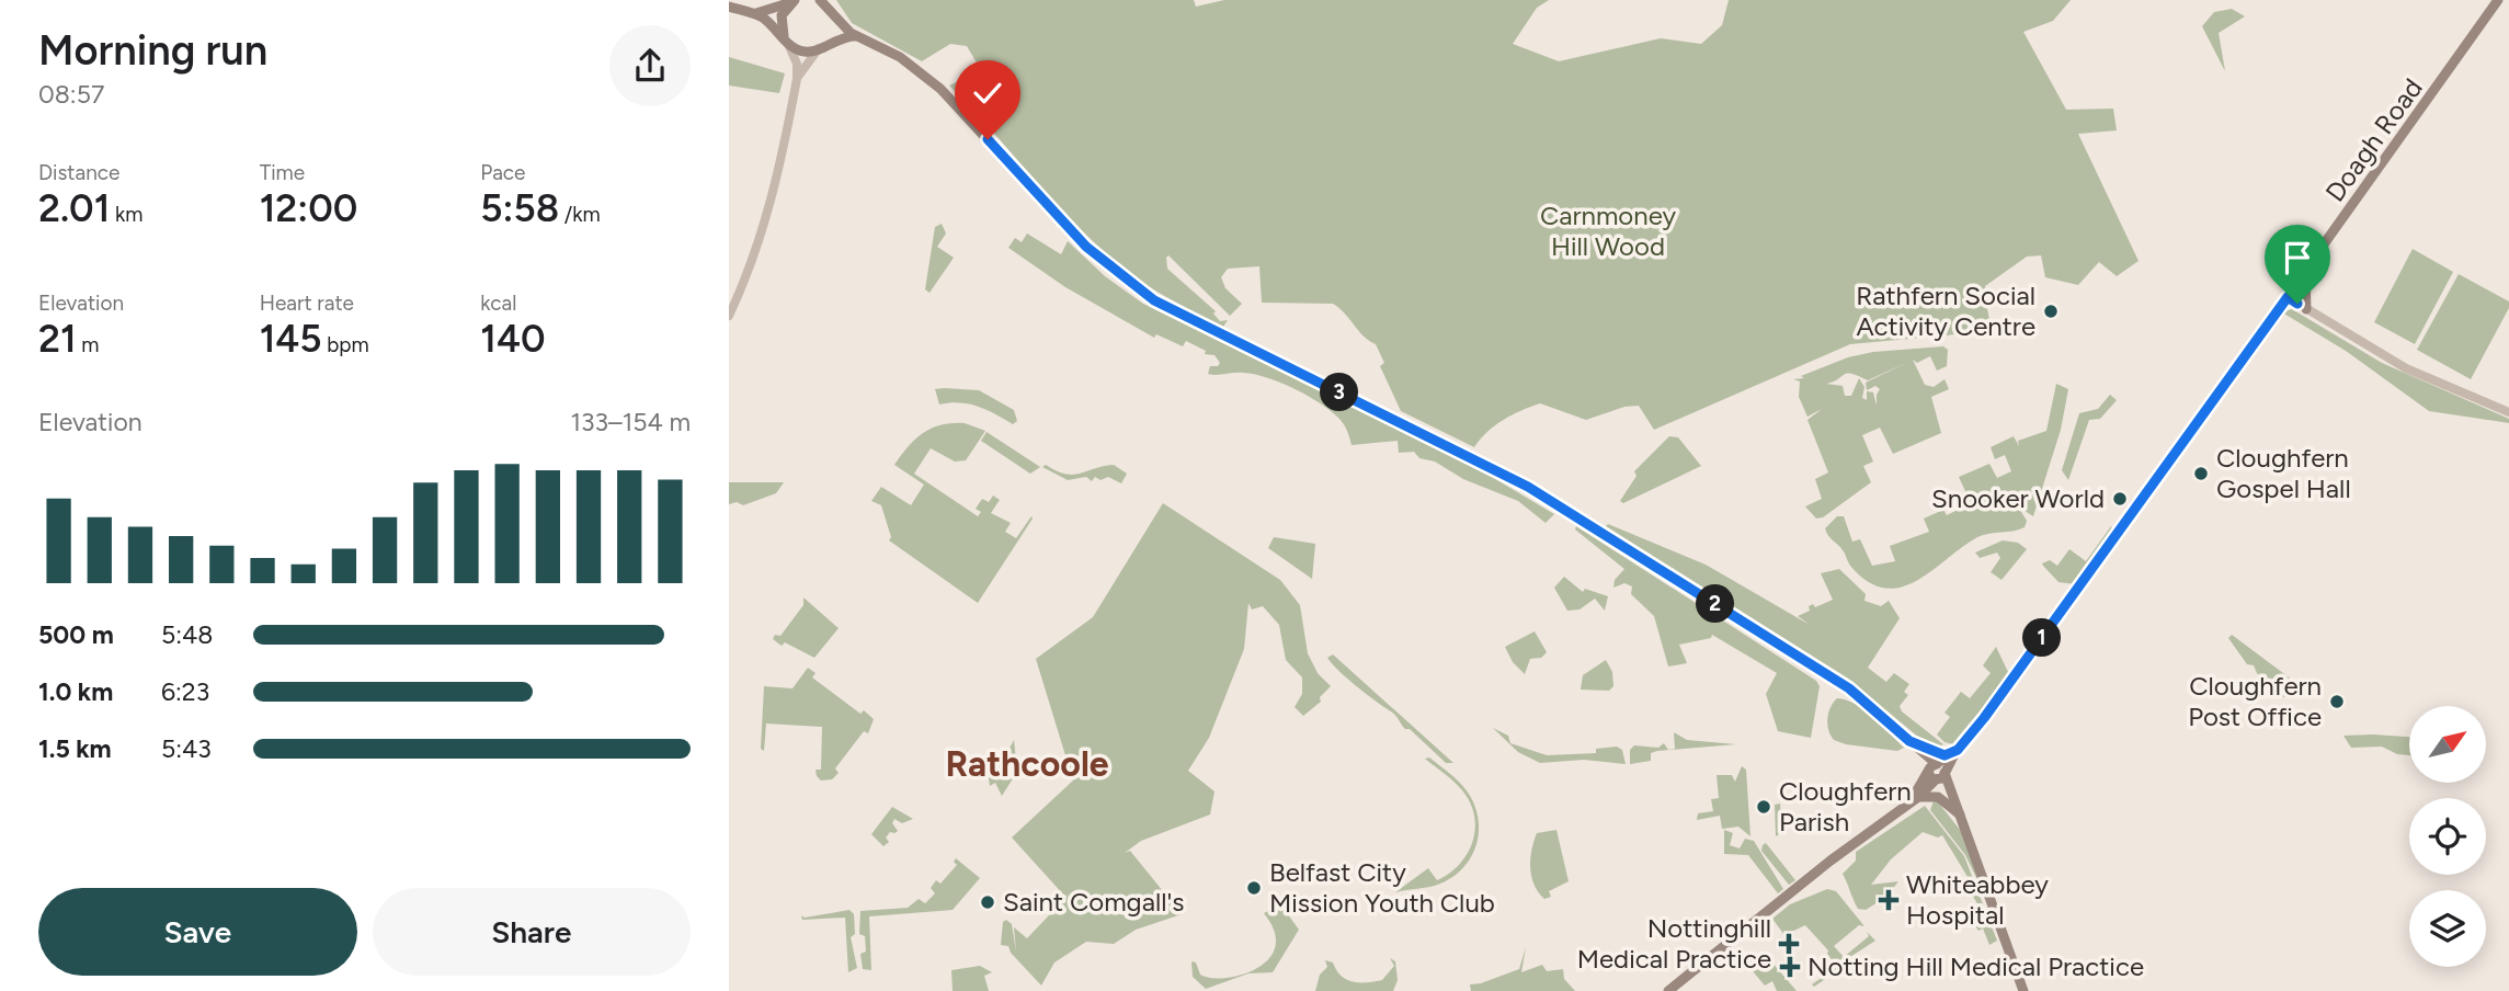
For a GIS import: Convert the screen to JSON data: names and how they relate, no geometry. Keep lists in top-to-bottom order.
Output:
{
  "streets": {
    "main road": ["Doagh Road"]
  },
  "districts": ["Rathcoole"],
  "parks": ["Carnmoney Hill Wood"],
  "places": {
    "other": [
      "Rathfern Social Activity Centre",
      "Cloughfern Gospel Hall",
      "Snooker World",
      "Cloughfern Post Office",
      "Cloughfern Parish",
      "Belfast City Mission Youth Club",
      "Saint Comgall's"
    ],
    "health": ["Whiteabbey Hospital", "Nottinghill Medical Practice", "Notting Hill Medical Practice"]
  },
  "north": "top right",
  "page": {
    "heading": ["Morning run", "08:57"],
    "stats": [
      ["Distance", "2.01 km"],
      ["Time", "12:00"],
      ["Pace", "5:58 /km"],
      ["Elevation", "21 m"],
      ["Heart rate", "145 bpm"],
      ["kcal", "140"]
    ],
    "pins": ["3", "2", "1"],
    "chart": ["Elevation", "133–154 m"],
    "list": [
      {
        "name": "500 m",
        "note": "5:48"
      },
      {
        "name": "1.0 km",
        "note": "6:23"
      },
      {
        "name": "1.5 km",
        "note": "5:43"
      }
    ],
    "buttons": ["Save", "Share"]
  }
}
